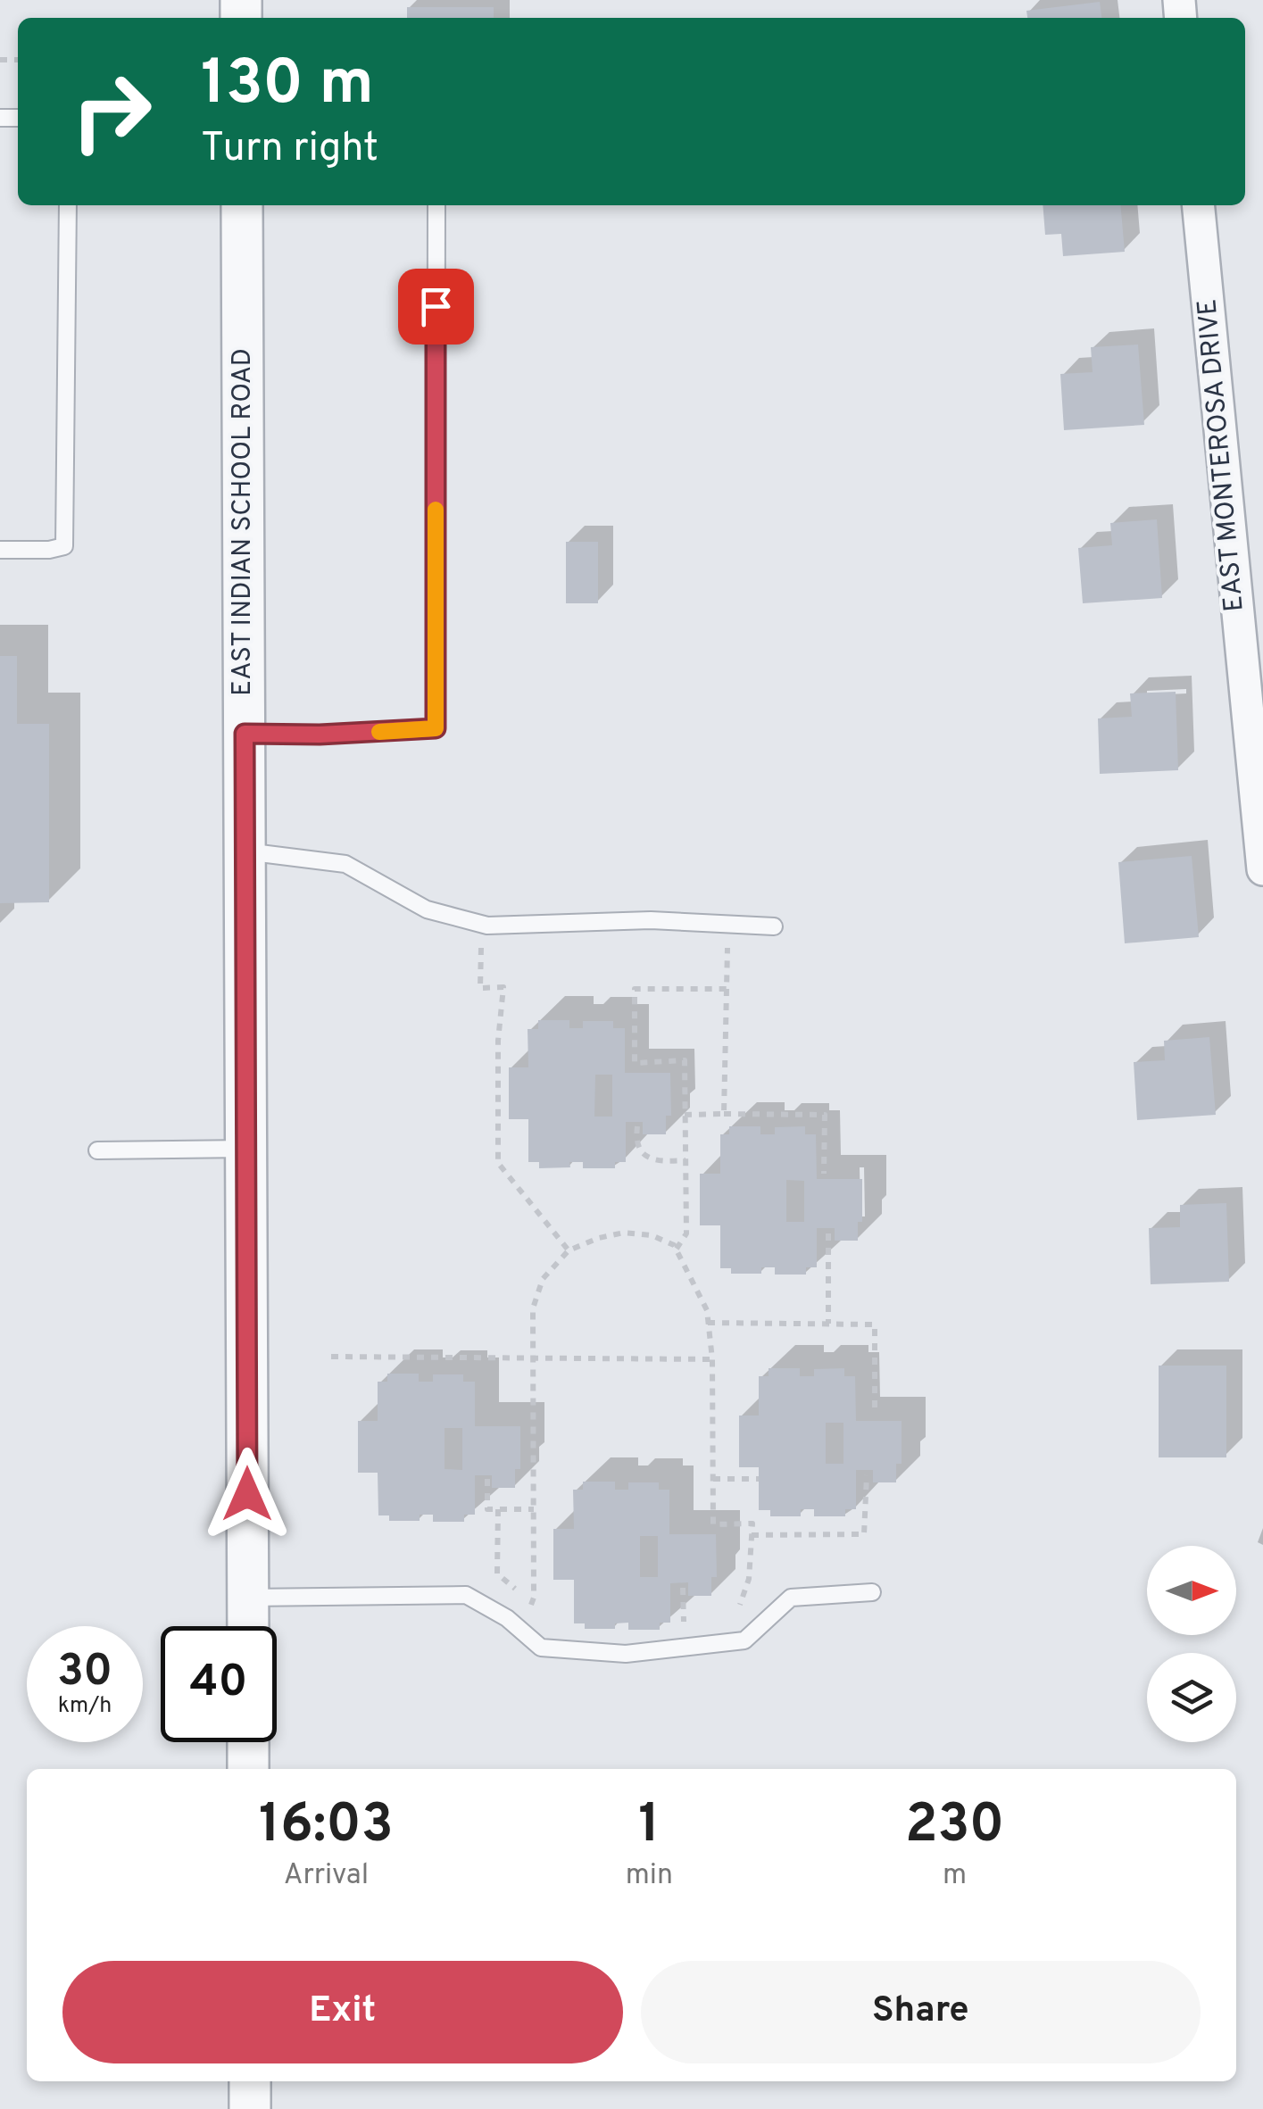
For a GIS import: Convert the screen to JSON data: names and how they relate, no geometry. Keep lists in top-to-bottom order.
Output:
{
  "streets": {
    "street": ["EAST MONTEROSA DRIVE", "EAST INDIAN SCHOOL ROAD"]
  },
  "north": "right",
  "page": {
    "turn": ["130 m", "Turn right"],
    "speed": "30 km/h",
    "limit": "40",
    "eta": [
      "16:03",
      "Arrival",
      "1",
      "min",
      "230",
      "m"
    ],
    "buttons": ["Exit", "Share"]
  }
}
